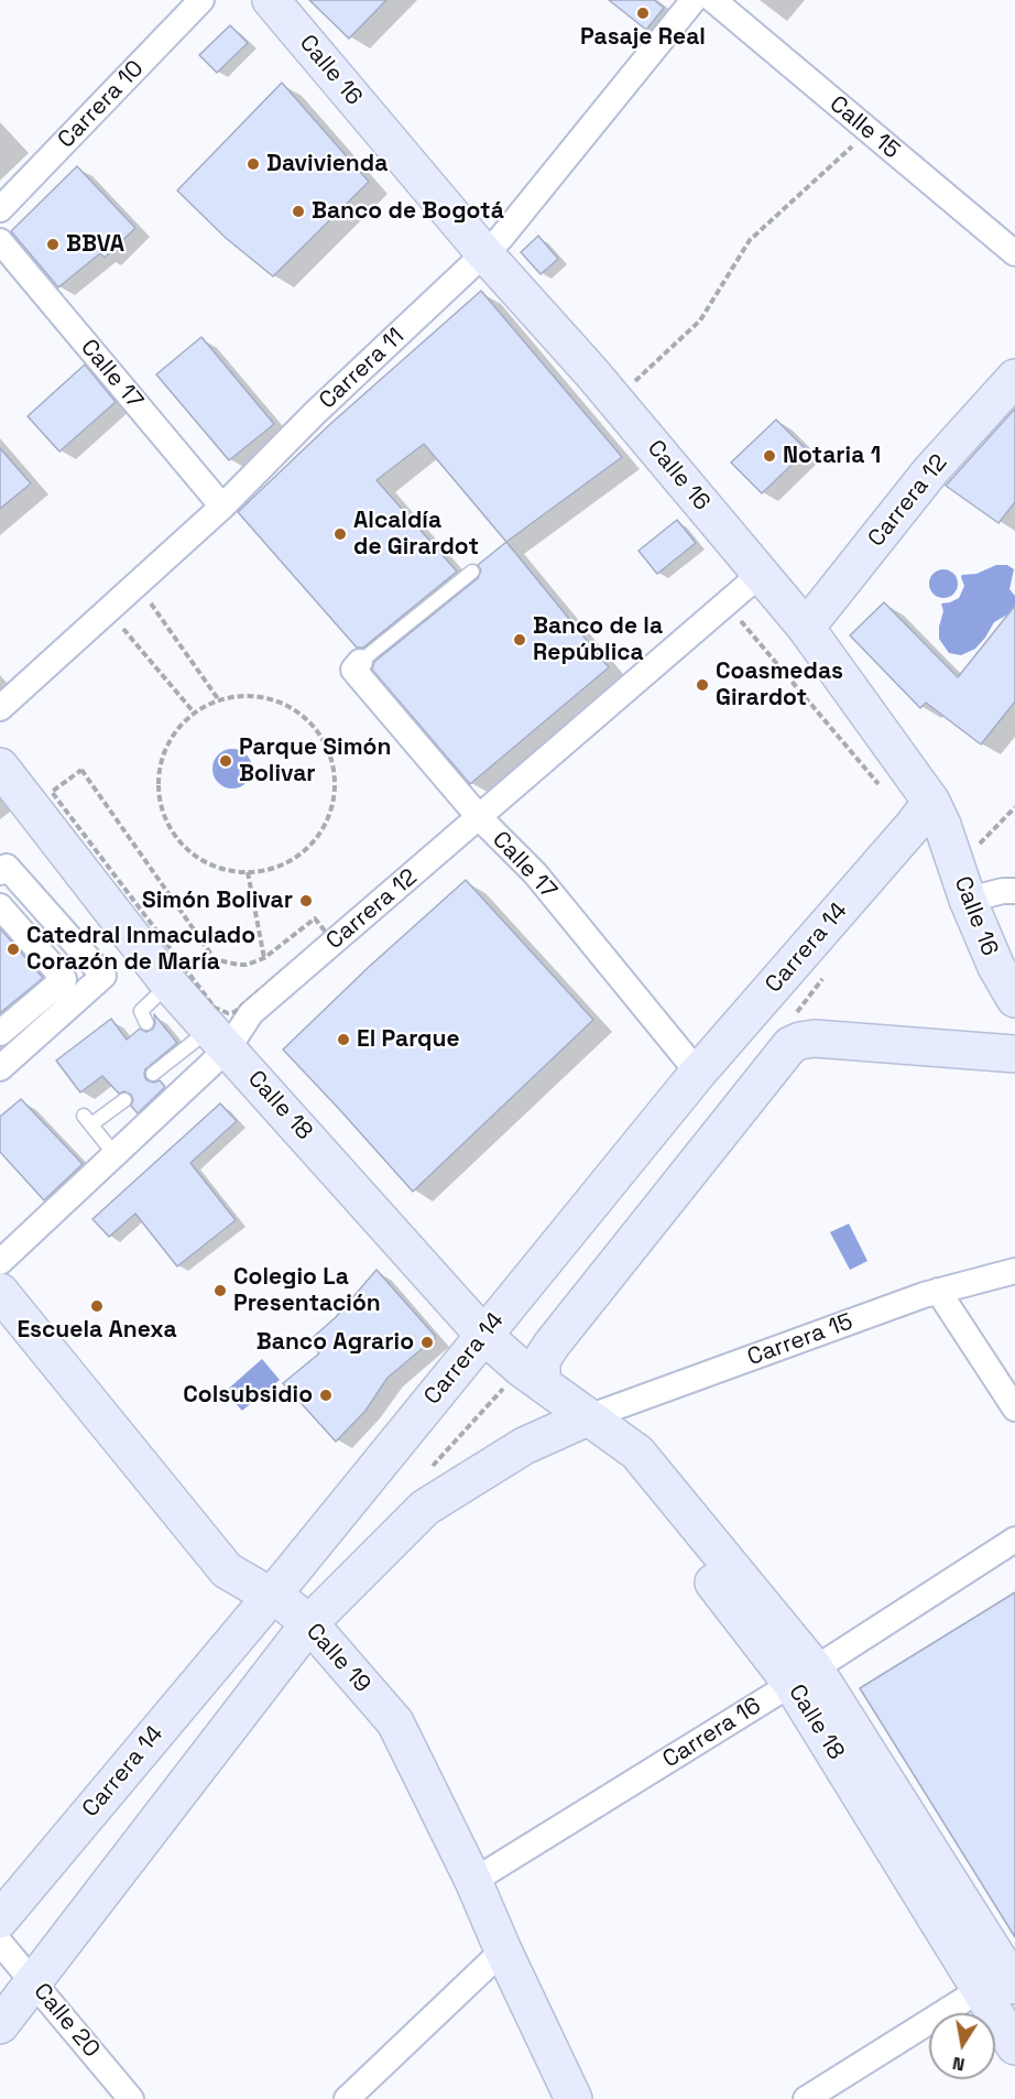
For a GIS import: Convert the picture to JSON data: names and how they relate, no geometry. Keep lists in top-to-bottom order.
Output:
{
  "streets": {
    "street": [
      "Calle 16",
      "Carrera 10",
      "Calle 15",
      "Carrera 11",
      "Calle 17",
      "Carrera 12",
      "Carrera 14",
      "Calle 18",
      "Carrera 15",
      "Calle 19",
      "Carrera 16",
      "Calle 20"
    ]
  },
  "crossings": [
    ["Calle 16", "Carrera 11"],
    ["Calle 16", "Carrera 12"],
    ["Calle 16", "Carrera 14"],
    ["Carrera 11", "Calle 17"],
    ["Calle 17", "Carrera 12"],
    ["Calle 17", "Carrera 14"],
    ["Carrera 12", "Calle 18"],
    ["Carrera 14", "Calle 18"],
    ["Carrera 14", "Calle 19"],
    ["Calle 18", "Carrera 15"],
    ["Calle 18", "Carrera 16"],
    ["Calle 19", "Carrera 16"]
  ],
  "places": [
    "Pasaje Real",
    "Davivienda",
    "Banco de Bogotá",
    "BBVA",
    "Notaria 1",
    "Alcaldía de Girardot",
    "Banco de la República",
    "Coasmedas Girardot",
    "Parque Simón Bolivar",
    "Simón Bolivar",
    "Catedral Inmaculado Corazón de María",
    "El Parque",
    "Colegio La Presentación",
    "Escuela Anexa",
    "Banco Agrario",
    "Colsubsidio"
  ],
  "north": "bottom"
}
